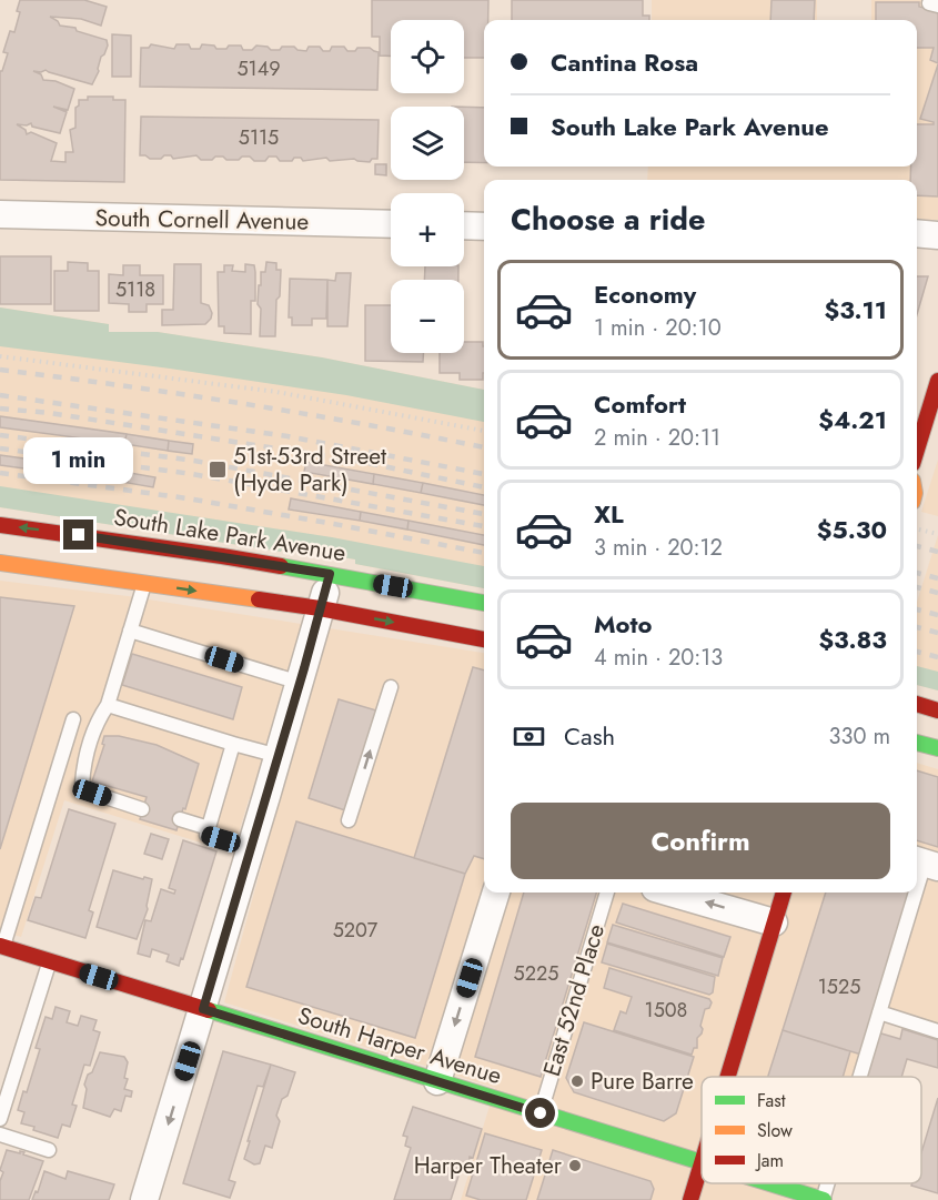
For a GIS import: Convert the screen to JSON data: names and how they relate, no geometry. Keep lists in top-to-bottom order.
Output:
{
  "streets": {
    "main road": ["South Lake Park Avenue", "South Harper Avenue"],
    "street": ["South Cornell Avenue"],
    "lane": ["East 52nd Place"]
  },
  "crossings": [
    ["East 52nd Place", "South Harper Avenue"]
  ],
  "places": {
    "transit": ["51st-53rd Street (Hyde Park)"],
    "other": ["Pure Barre", "Harper Theater"]
  },
  "house_numbers": [
    "5149",
    "5115",
    "5118",
    "5207",
    "5225",
    "1525",
    "1508"
  ],
  "legend": ["Fast", "Slow", "Jam"],
  "page": {
    "map_buttons": ["+", "−"],
    "banner": ["Cantina Rosa", "South Lake Park Avenue"],
    "heading": "Choose a ride",
    "list": [
      {
        "name": "Economy",
        "note": "1 min · 20:10",
        "value": "$3.11"
      },
      {
        "name": "Comfort",
        "note": "2 min · 20:11",
        "value": "$4.21"
      },
      {
        "name": "XL",
        "note": "3 min · 20:12",
        "value": "$5.30"
      },
      {
        "name": "Moto",
        "note": "4 min · 20:13",
        "value": "$3.83"
      }
    ],
    "bubble": "1 min",
    "pay": ["Cash", "330 m"],
    "buttons": "Confirm"
  }
}
